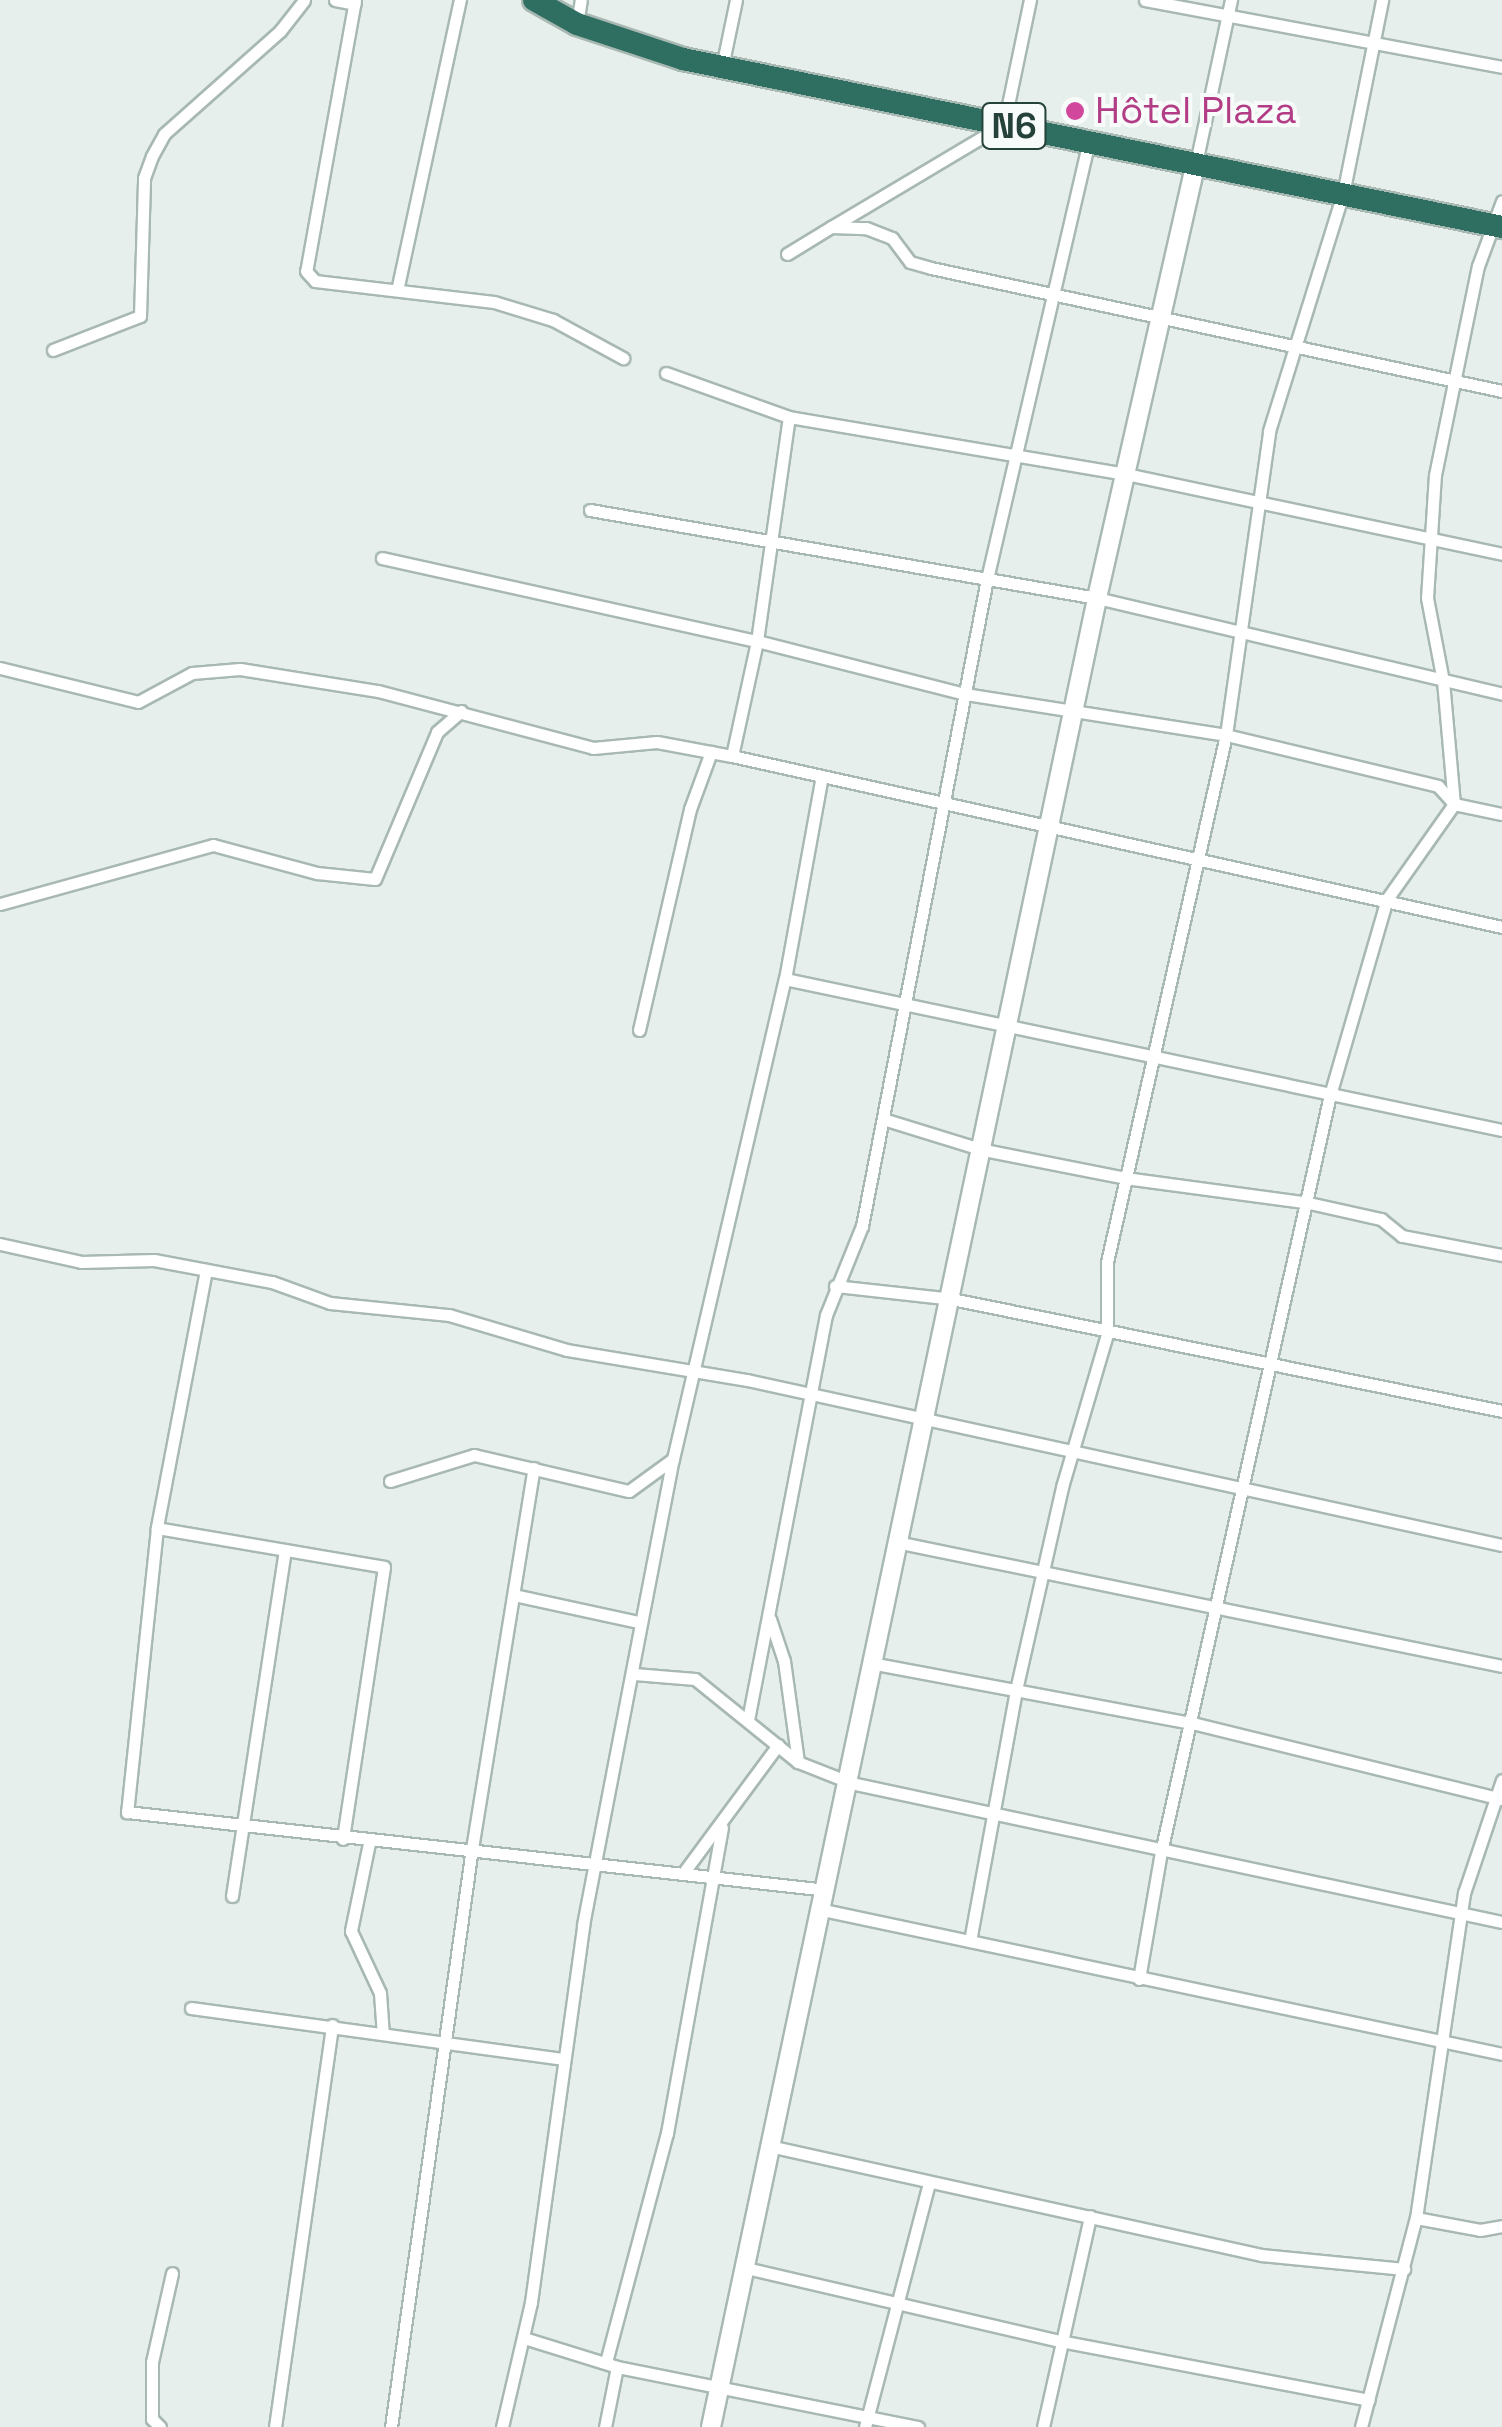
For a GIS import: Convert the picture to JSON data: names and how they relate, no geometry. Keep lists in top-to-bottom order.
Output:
{
  "streets": {
    "highway": ["N6"]
  },
  "places": ["Hôtel Plaza"]
}
